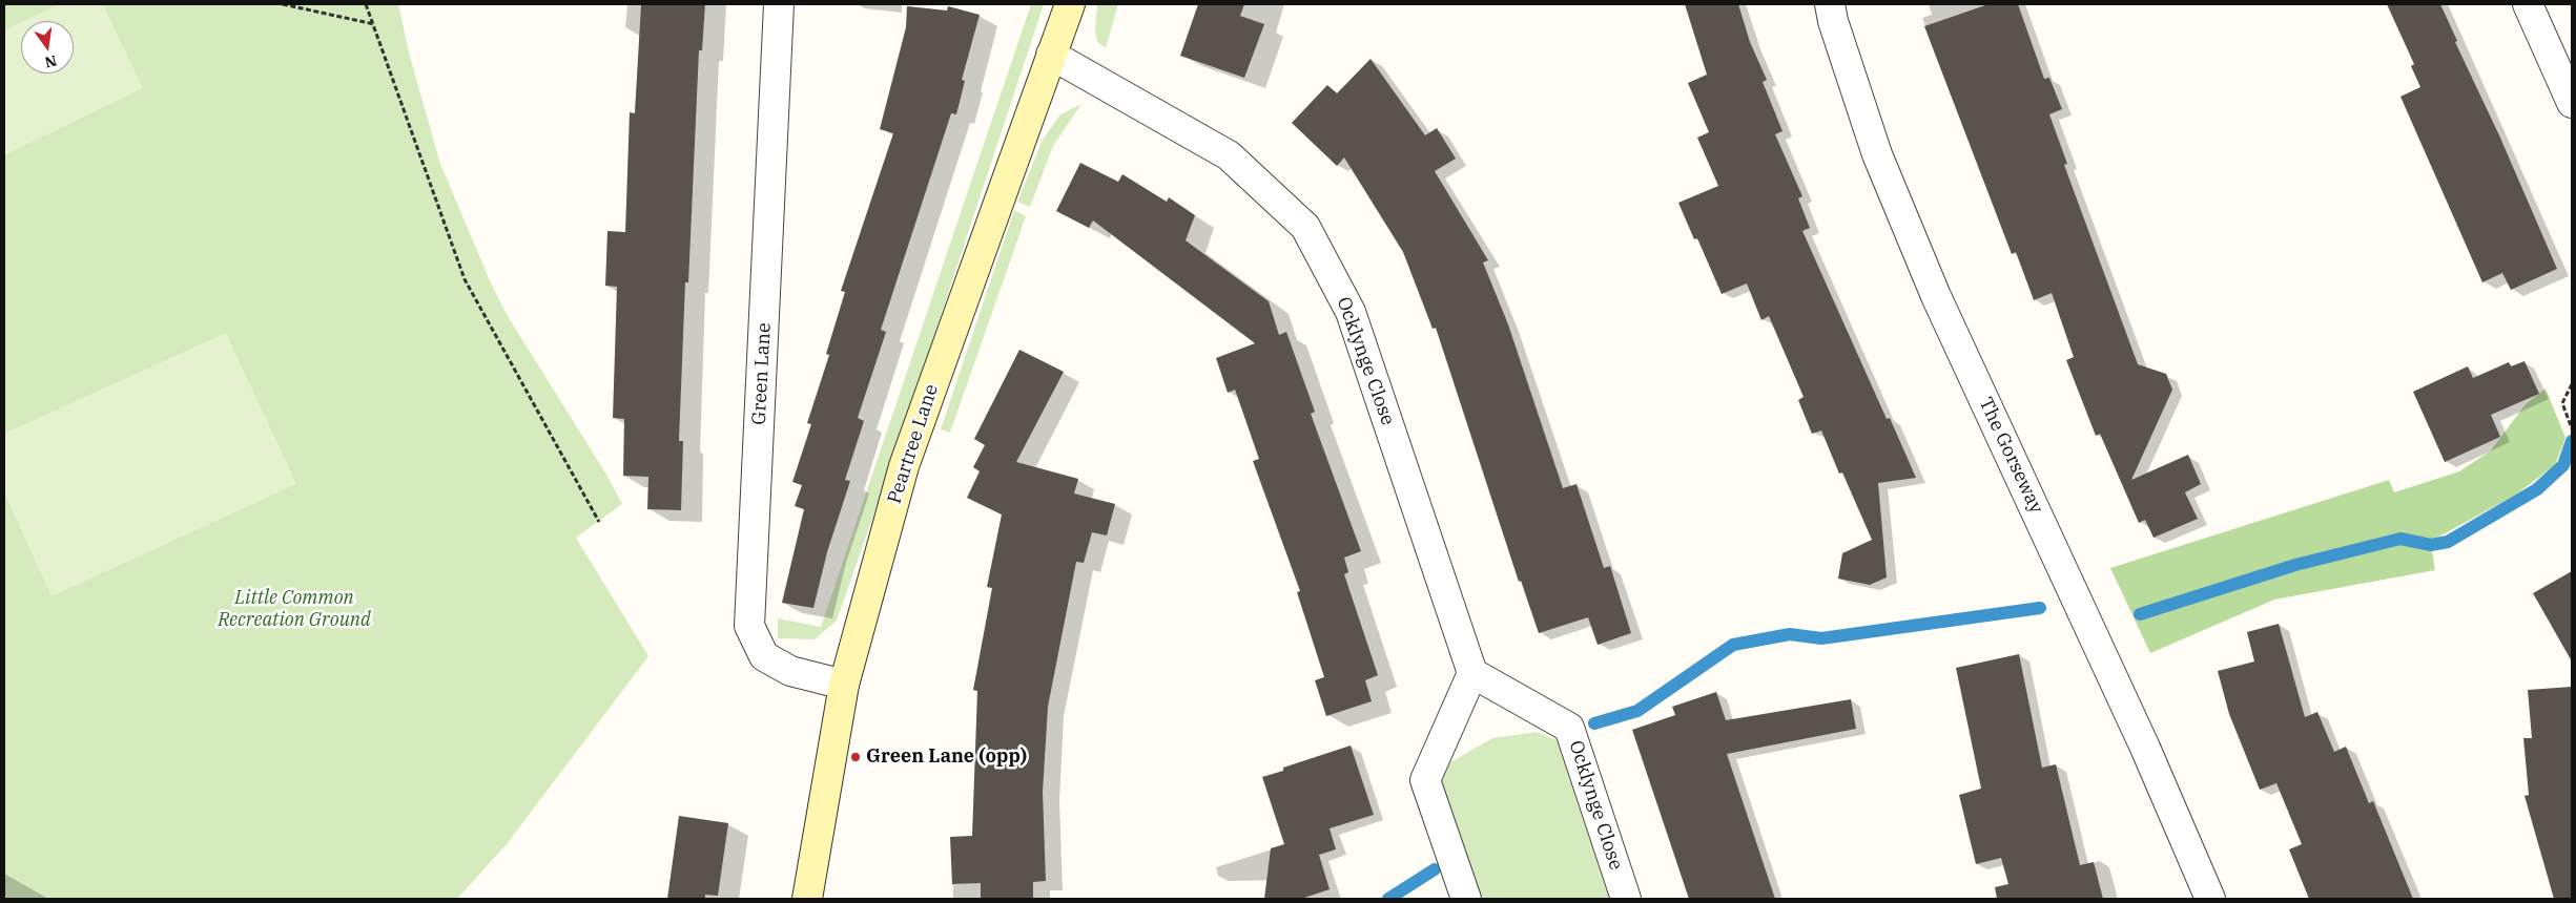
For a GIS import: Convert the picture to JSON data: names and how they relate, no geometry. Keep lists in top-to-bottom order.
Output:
{
  "streets": {
    "street": [
      "Ocklynge Close",
      "Green Lane",
      "Peartree Lane",
      "The Gorseway"
    ]
  },
  "crossings": [
    ["Ocklynge Close", "Peartree Lane"],
    ["Green Lane", "Peartree Lane"]
  ],
  "parks": ["Little Common Recreation Ground"],
  "places": ["Green Lane (opp)"],
  "north": "bottom"
}
